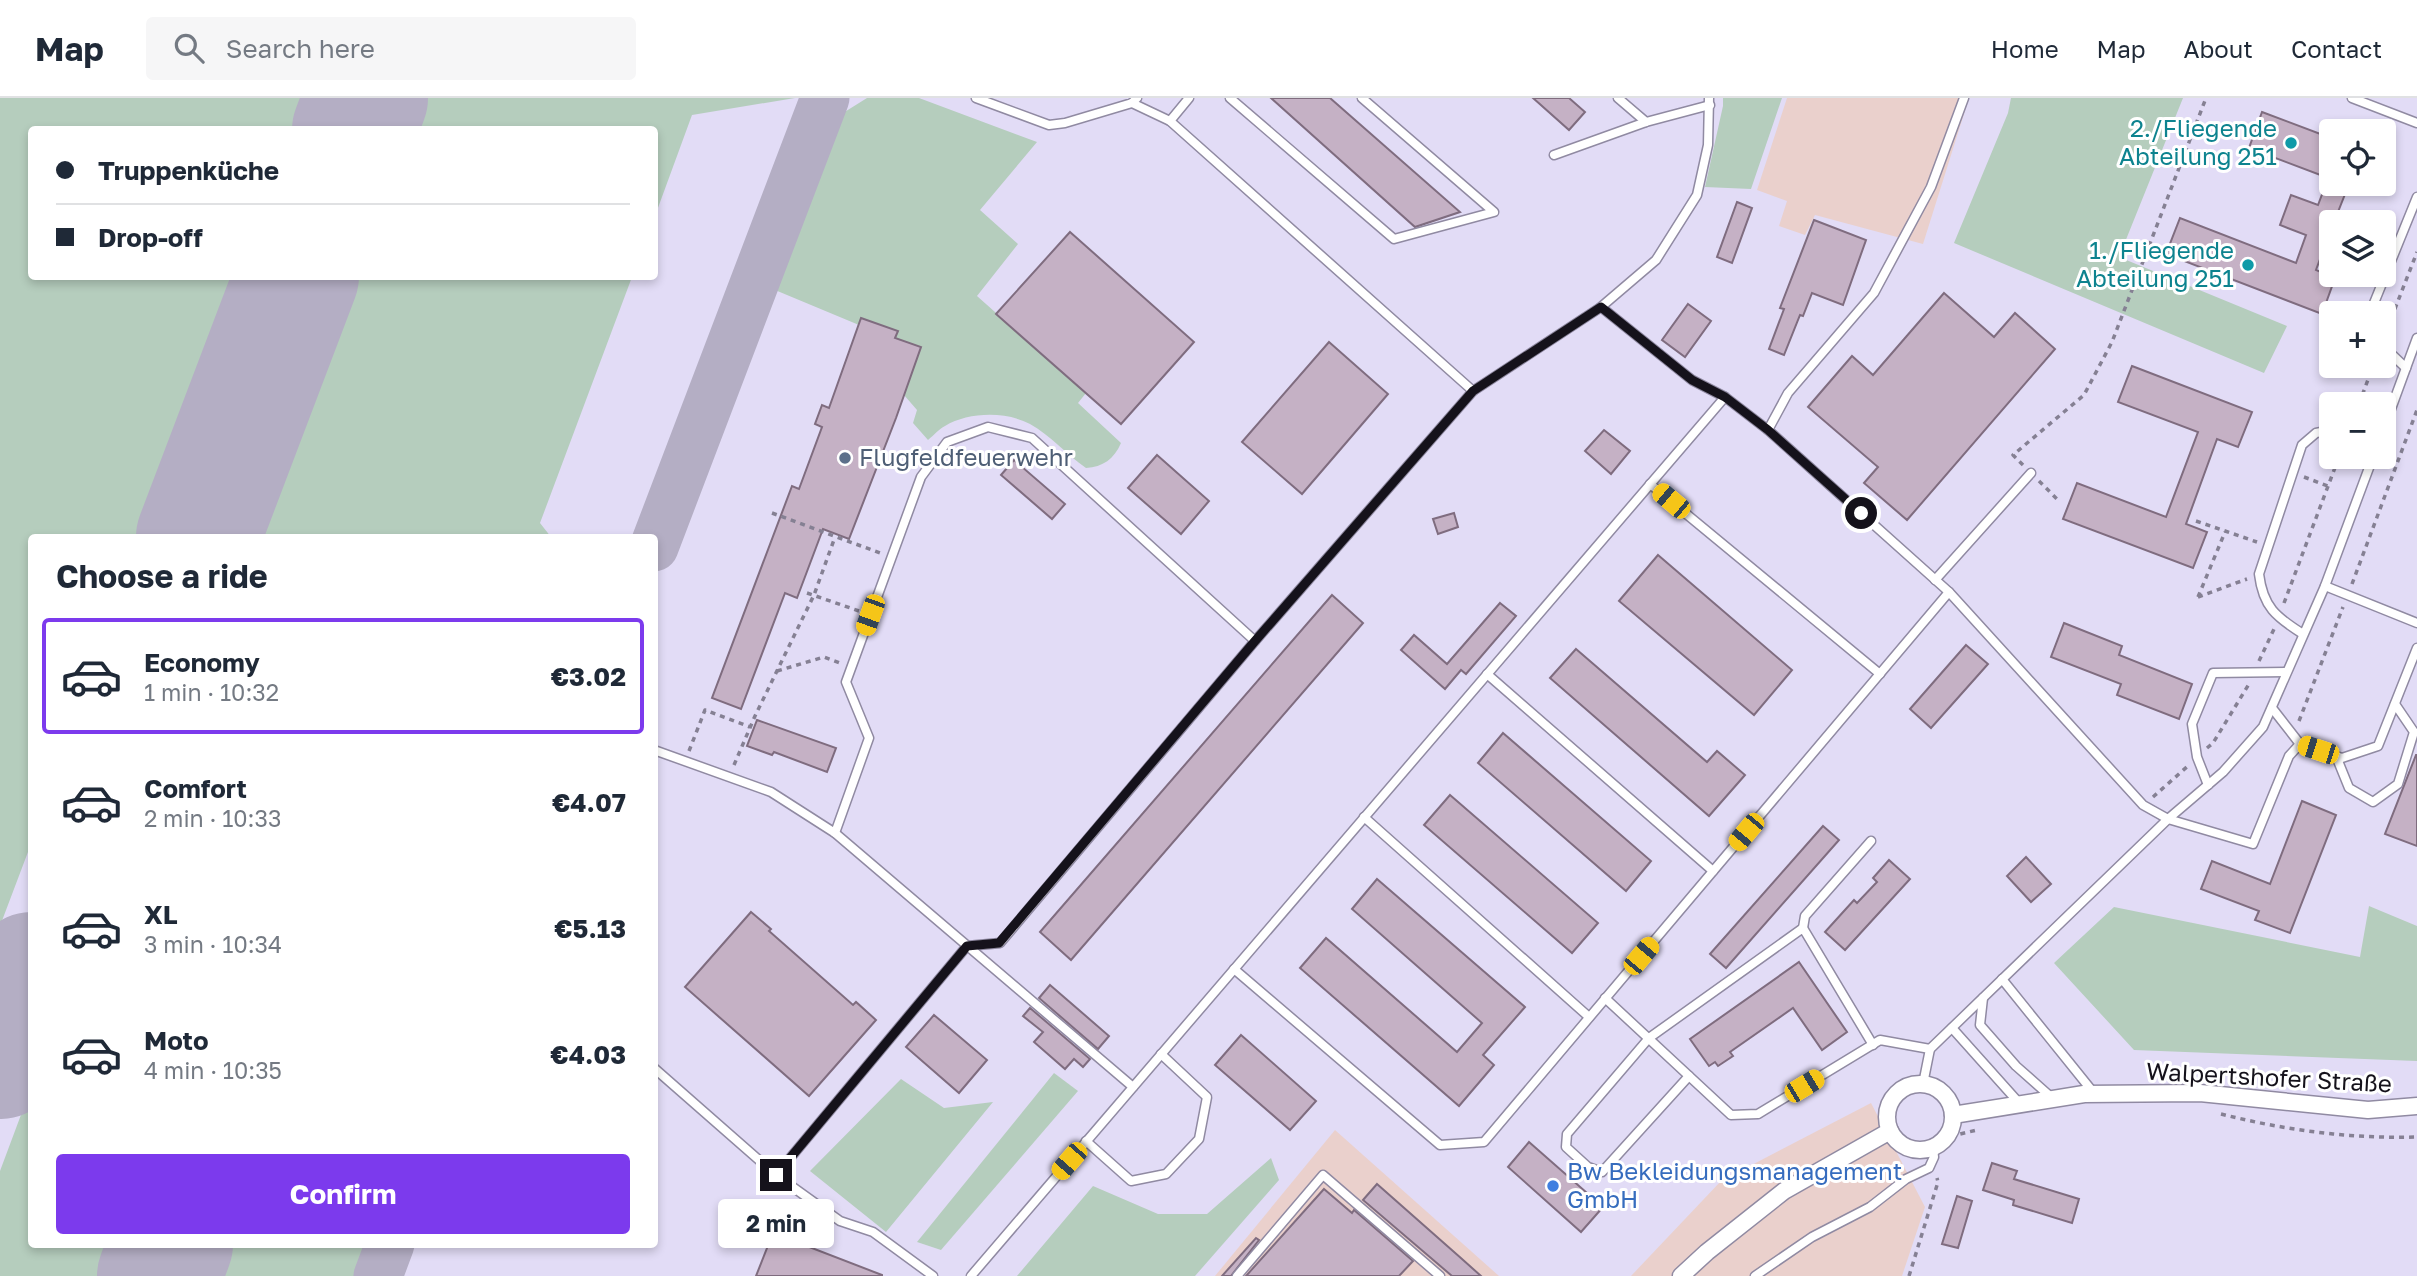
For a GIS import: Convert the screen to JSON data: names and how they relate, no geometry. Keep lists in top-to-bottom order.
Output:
{
  "streets": {
    "street": ["Walpertshofer Straße"]
  },
  "places": [
    "2./Fliegende Abteilung 251",
    "1./Fliegende Abteilung 251",
    "Flugfeldfeuerwehr",
    "Bw Bekleidungsmanagement GmbH"
  ],
  "page": {
    "header": "Map",
    "search": "Search here",
    "nav": [
      "Home",
      "Map",
      "About",
      "Contact"
    ],
    "map_buttons": ["+", "−"],
    "banner": ["Truppenküche", "Drop-off"],
    "heading": "Choose a ride",
    "list": [
      {
        "name": "Economy",
        "note": "1 min · 10:32",
        "value": "€3.02"
      },
      {
        "name": "Comfort",
        "note": "2 min · 10:33",
        "value": "€4.07"
      },
      {
        "name": "XL",
        "note": "3 min · 10:34",
        "value": "€5.13"
      },
      {
        "name": "Moto",
        "note": "4 min · 10:35",
        "value": "€4.03"
      }
    ],
    "buttons": "Confirm",
    "bubble": "2 min"
  }
}
